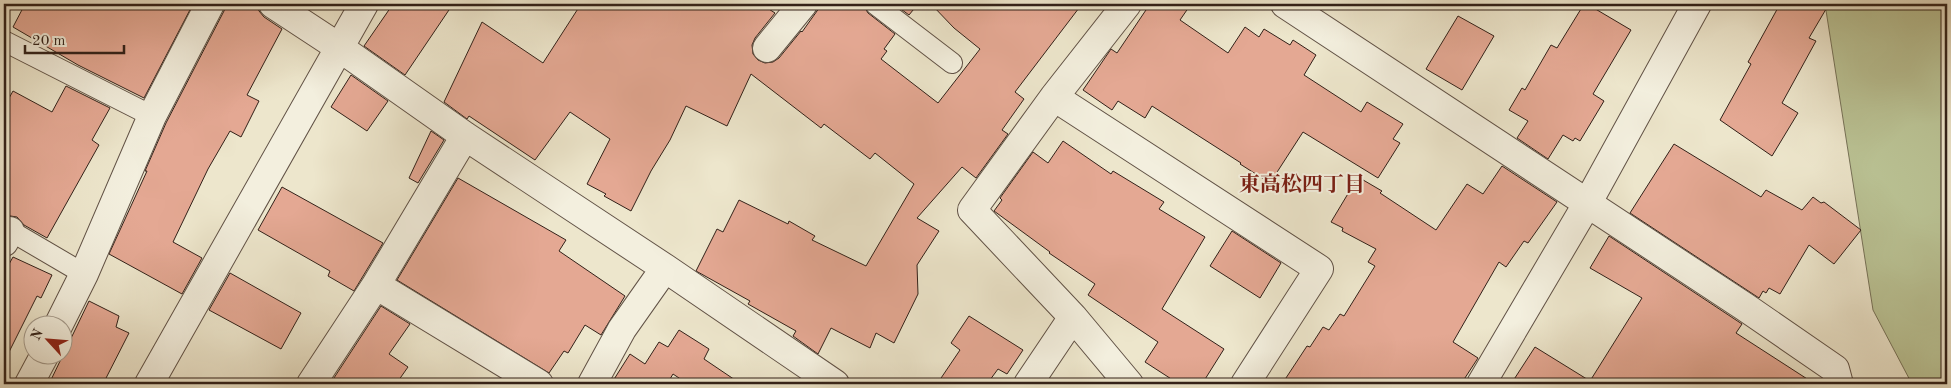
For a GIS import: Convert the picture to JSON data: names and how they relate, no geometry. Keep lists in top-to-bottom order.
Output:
{
  "districts": ["東高松四丁目"],
  "scale_bar": "20 m",
  "north": "top left"
}
